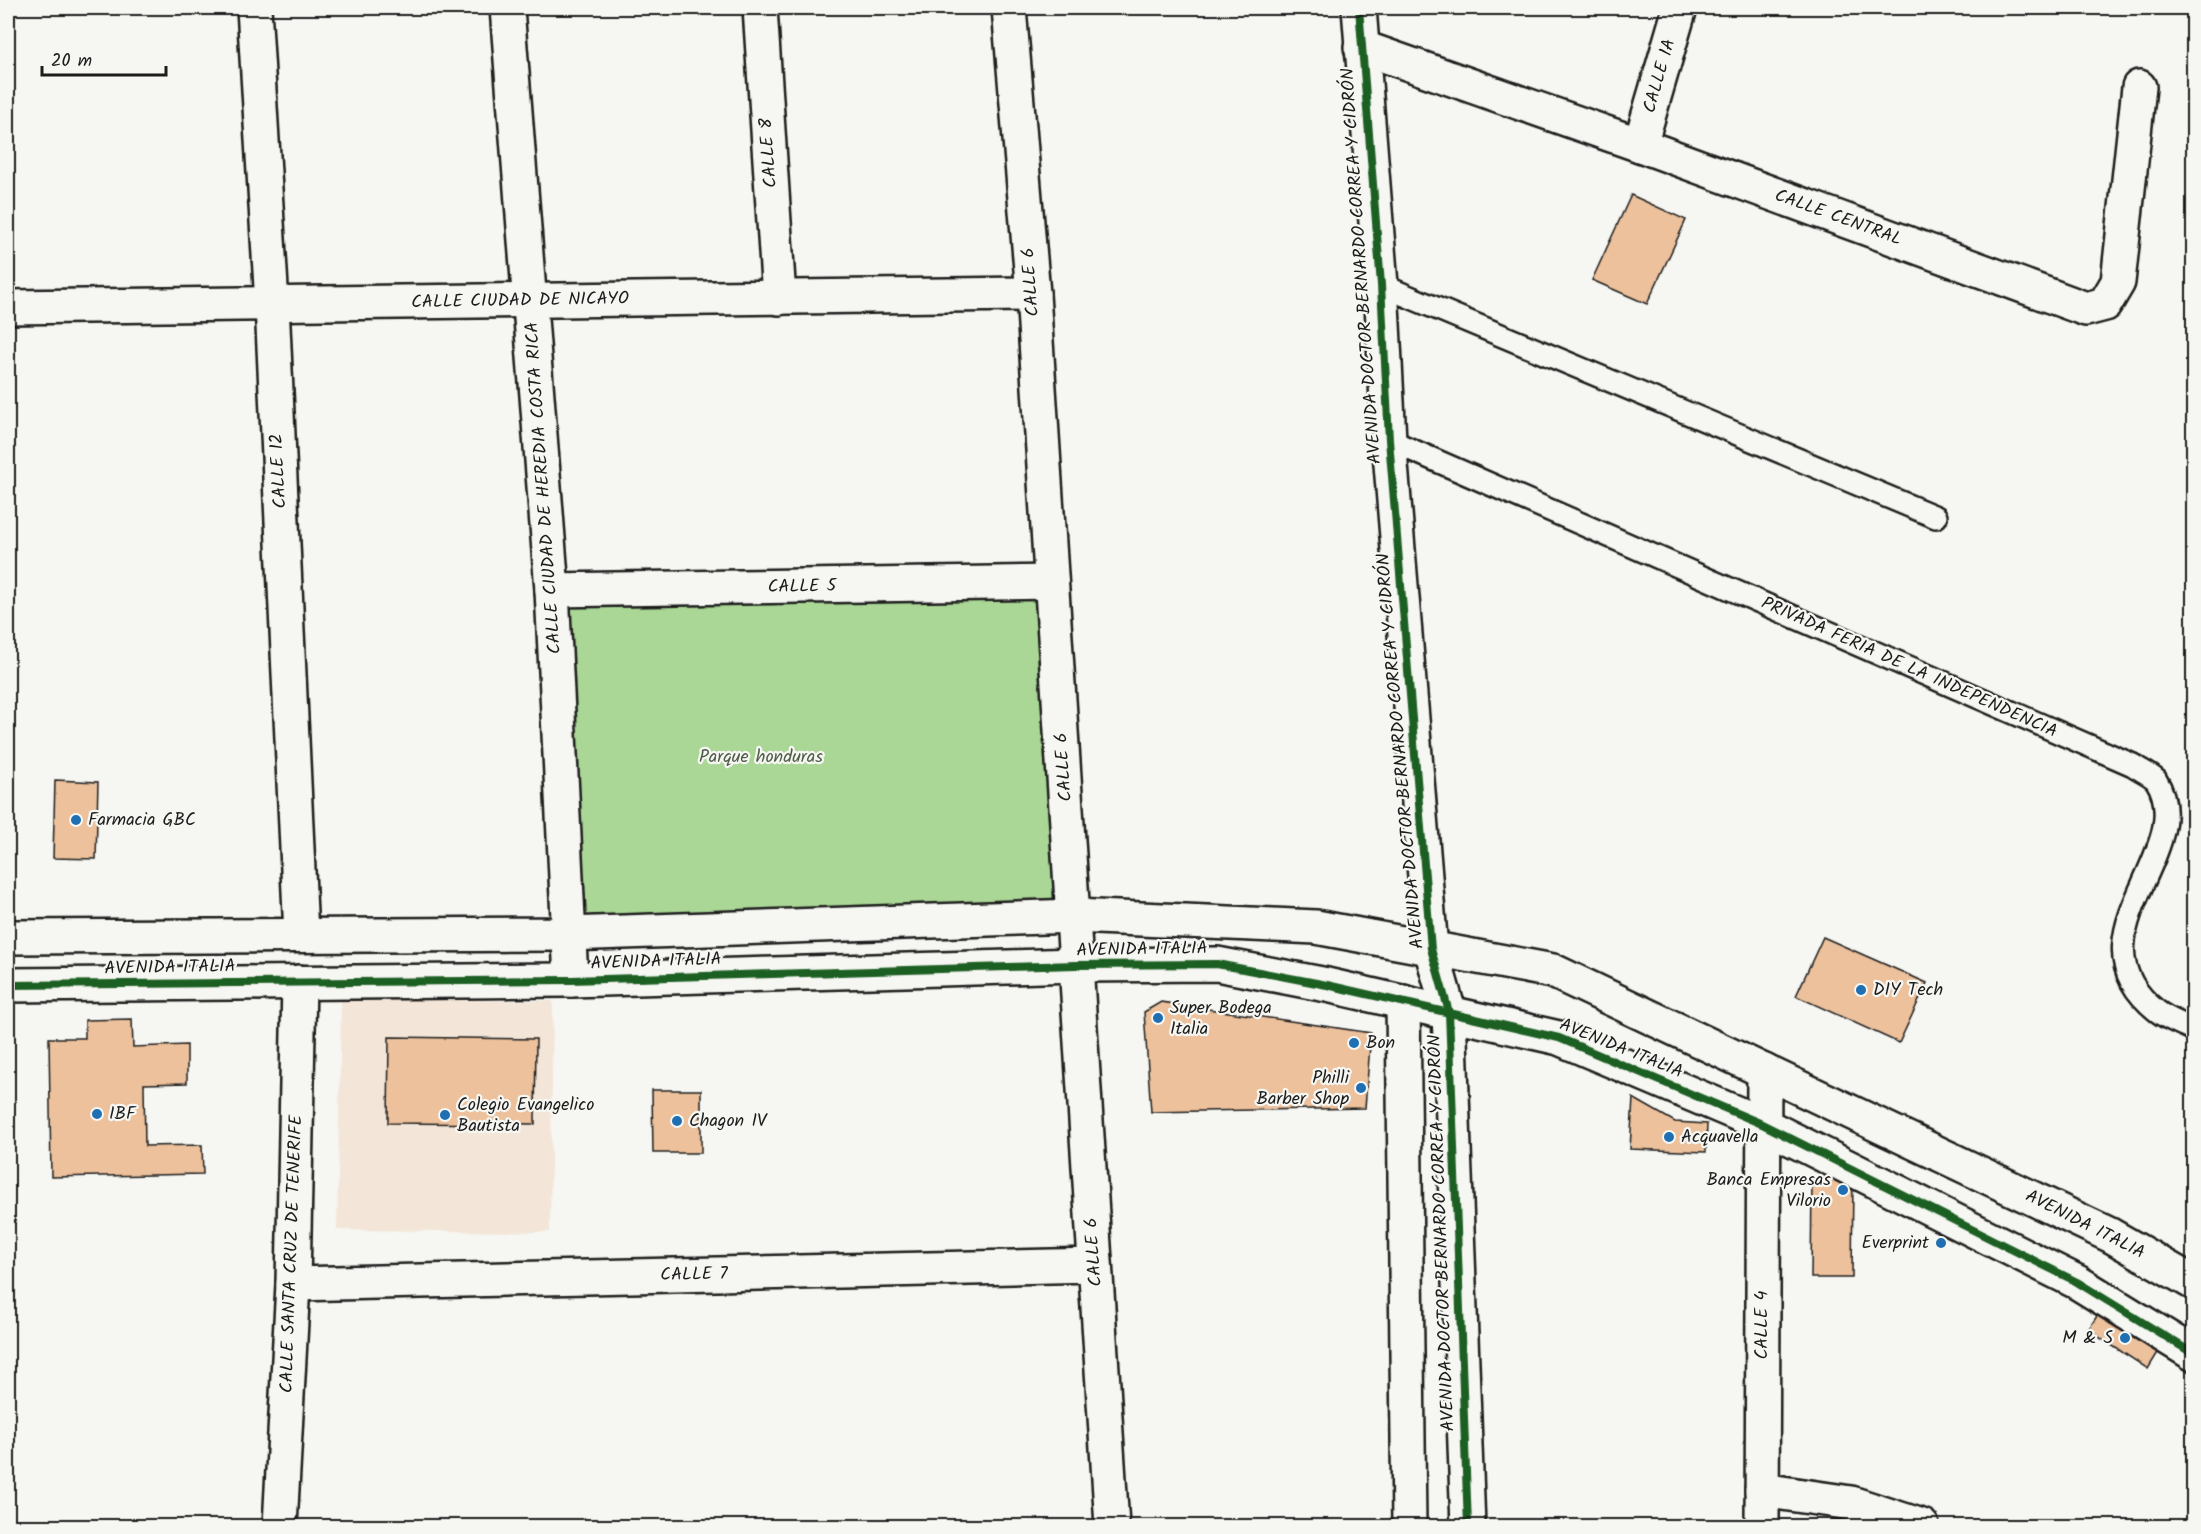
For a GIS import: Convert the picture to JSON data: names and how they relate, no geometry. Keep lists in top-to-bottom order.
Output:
{
  "streets": {
    "street": [
      "CALLE 1A",
      "CALLE 8",
      "CALLE CENTRAL",
      "AVENIDA DOCTOR BERNARDO CORREA Y CIDRÓN",
      "CALLE 6",
      "CALLE CIUDAD DE NICAYO",
      "CALLE 12",
      "CALLE CIUDAD DE HEREDIA COSTA RICA",
      "CALLE 5",
      "AVENIDA ITALIA",
      "CALLE SANTA CRUZ DE TENERIFE",
      "CALLE 7",
      "CALLE 4"
    ],
    "lane": ["PRIVADA FERIA DE LA INDEPENDENCIA"]
  },
  "crossings": [
    ["CALLE 1A", "CALLE CENTRAL"],
    ["CALLE 8", "CALLE CIUDAD DE NICAYO"],
    ["CALLE CENTRAL", "AVENIDA DOCTOR BERNARDO CORREA Y CIDRÓN"],
    ["AVENIDA DOCTOR BERNARDO CORREA Y CIDRÓN", "PRIVADA FERIA DE LA INDEPENDENCIA"],
    ["AVENIDA DOCTOR BERNARDO CORREA Y CIDRÓN", "AVENIDA ITALIA"],
    ["CALLE 6", "CALLE CIUDAD DE NICAYO"],
    ["CALLE 6", "CALLE 5"],
    ["CALLE 6", "AVENIDA ITALIA"],
    ["CALLE 6", "CALLE 7"],
    ["CALLE CIUDAD DE NICAYO", "CALLE 12"],
    ["CALLE CIUDAD DE NICAYO", "CALLE CIUDAD DE HEREDIA COSTA RICA"],
    ["CALLE 12", "AVENIDA ITALIA"],
    ["CALLE CIUDAD DE HEREDIA COSTA RICA", "CALLE 5"],
    ["CALLE CIUDAD DE HEREDIA COSTA RICA", "AVENIDA ITALIA"],
    ["AVENIDA ITALIA", "CALLE SANTA CRUZ DE TENERIFE"],
    ["AVENIDA ITALIA", "CALLE 4"],
    ["CALLE SANTA CRUZ DE TENERIFE", "CALLE 7"]
  ],
  "parks": ["Parque honduras"],
  "places": [
    "Farmacia GBC",
    "DIY Tech",
    "Super Bodega Italia",
    "Bon",
    "Philli Barber Shop",
    "IBF",
    "Colegio Evangelico Bautista",
    "Chagon IV",
    "Acquavella",
    "Banca Empresas Vilorio",
    "Everprint",
    "M & S"
  ],
  "scale_bar": "20 m"
}
